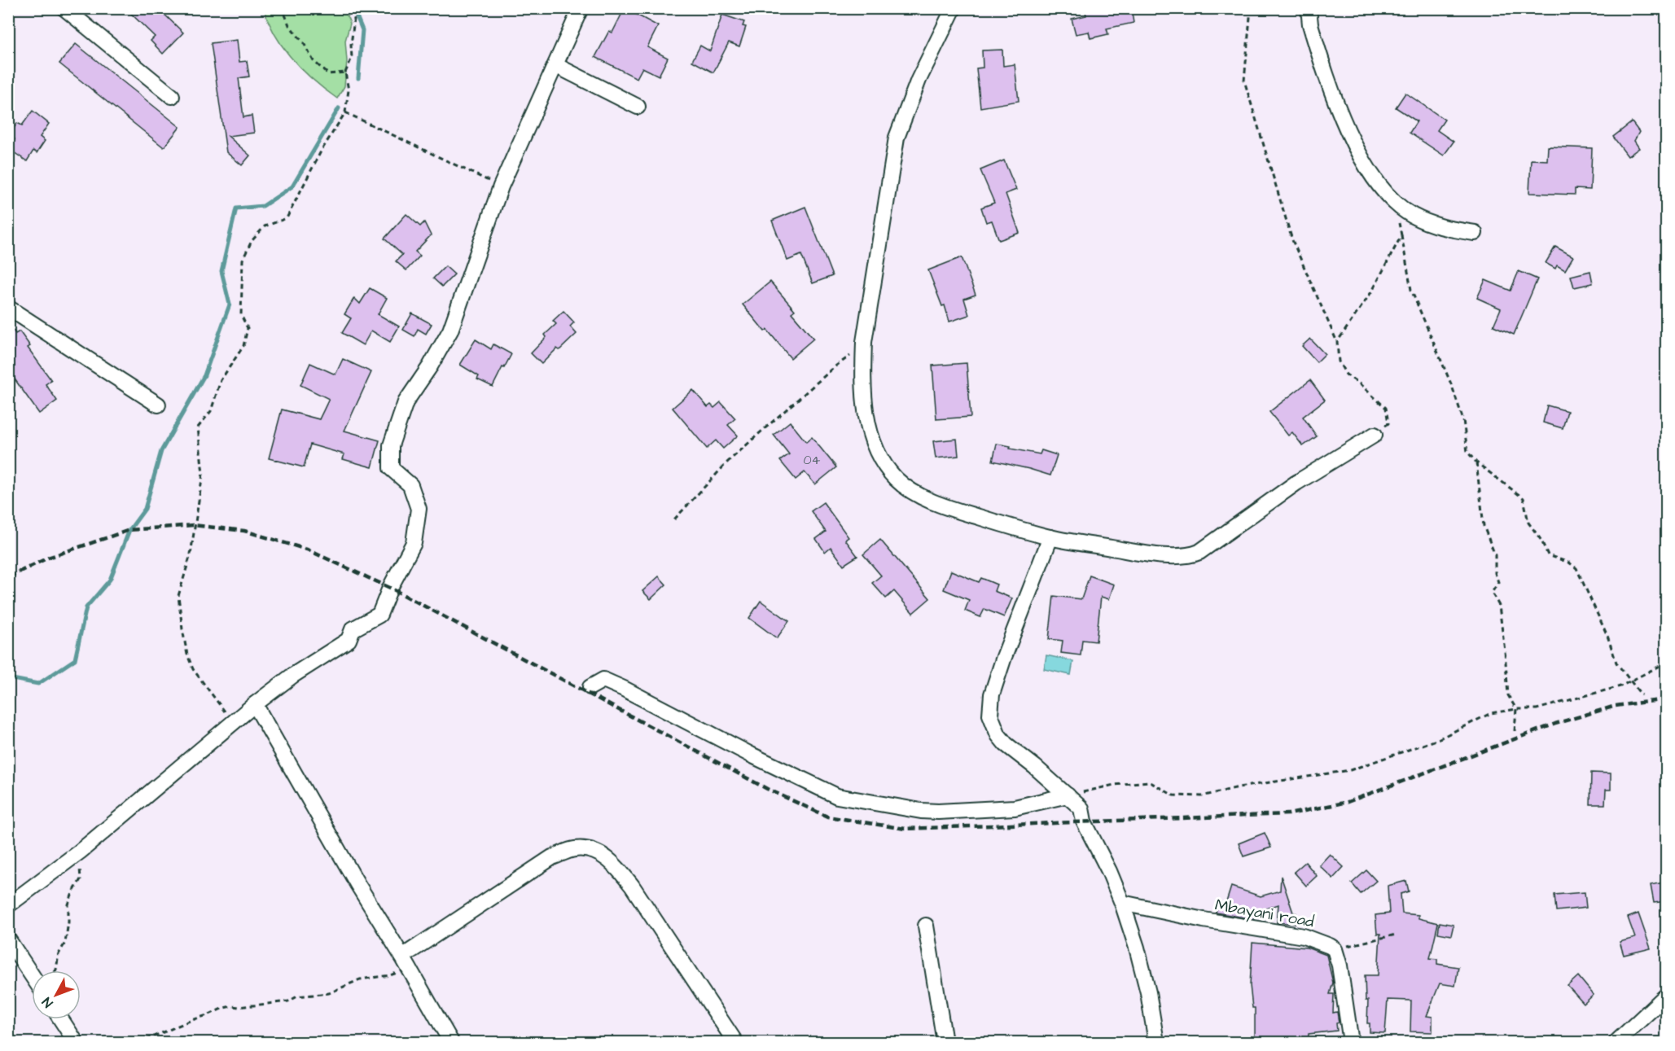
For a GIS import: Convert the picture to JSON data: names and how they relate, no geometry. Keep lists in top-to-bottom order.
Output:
{
  "streets": {
    "street": ["Mbayani road"]
  },
  "house_numbers": ["04"],
  "north": "bottom left"
}
